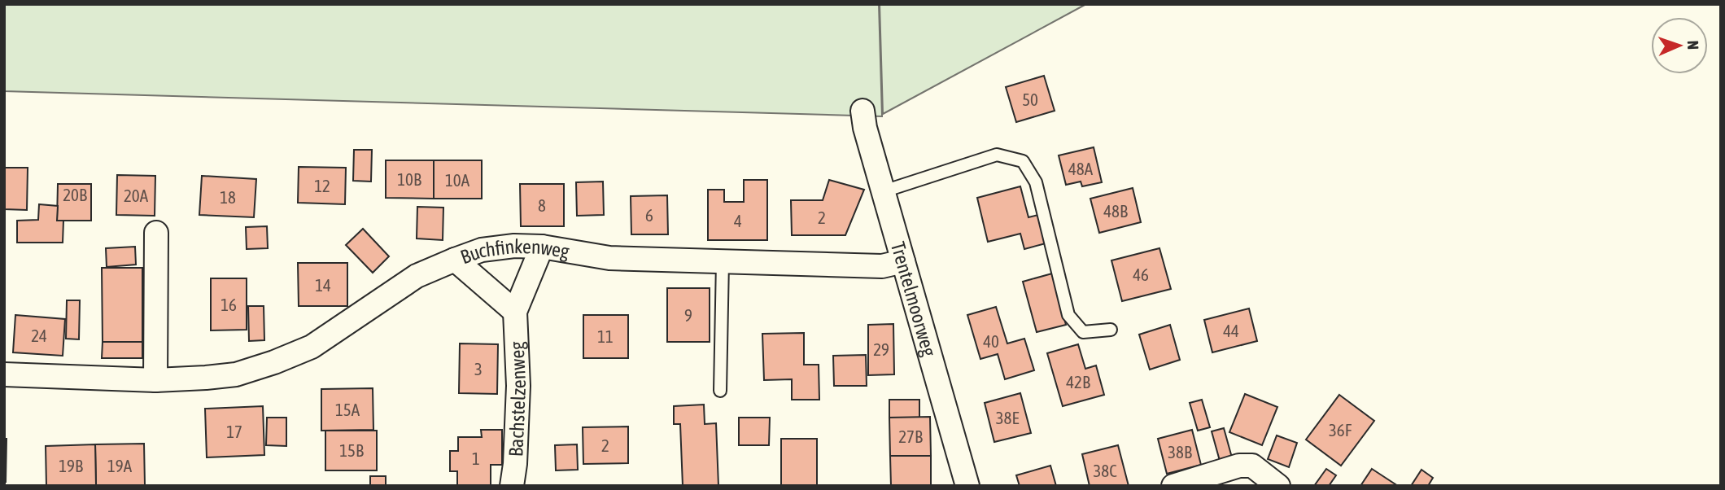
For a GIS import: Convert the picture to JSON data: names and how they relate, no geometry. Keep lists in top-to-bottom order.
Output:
{
  "streets": {
    "street": ["Buchfinkenweg", "Trentelmoorweg", "Bachstelzenweg"]
  },
  "crossings": [
    ["Buchfinkenweg", "Trentelmoorweg"],
    ["Buchfinkenweg", "Bachstelzenweg"]
  ],
  "house_numbers": [
    "50",
    "48A",
    "10B",
    "10A",
    "12",
    "20B",
    "20A",
    "18",
    "8",
    "48B",
    "6",
    "2",
    "4",
    "46",
    "14",
    "16",
    "9",
    "44",
    "24",
    "11",
    "40",
    "29",
    "3",
    "42B",
    "15A",
    "38E",
    "36F",
    "17",
    "27B",
    "2",
    "15B",
    "38B",
    "1",
    "19B",
    "19A",
    "38C"
  ],
  "north": "right"
}
